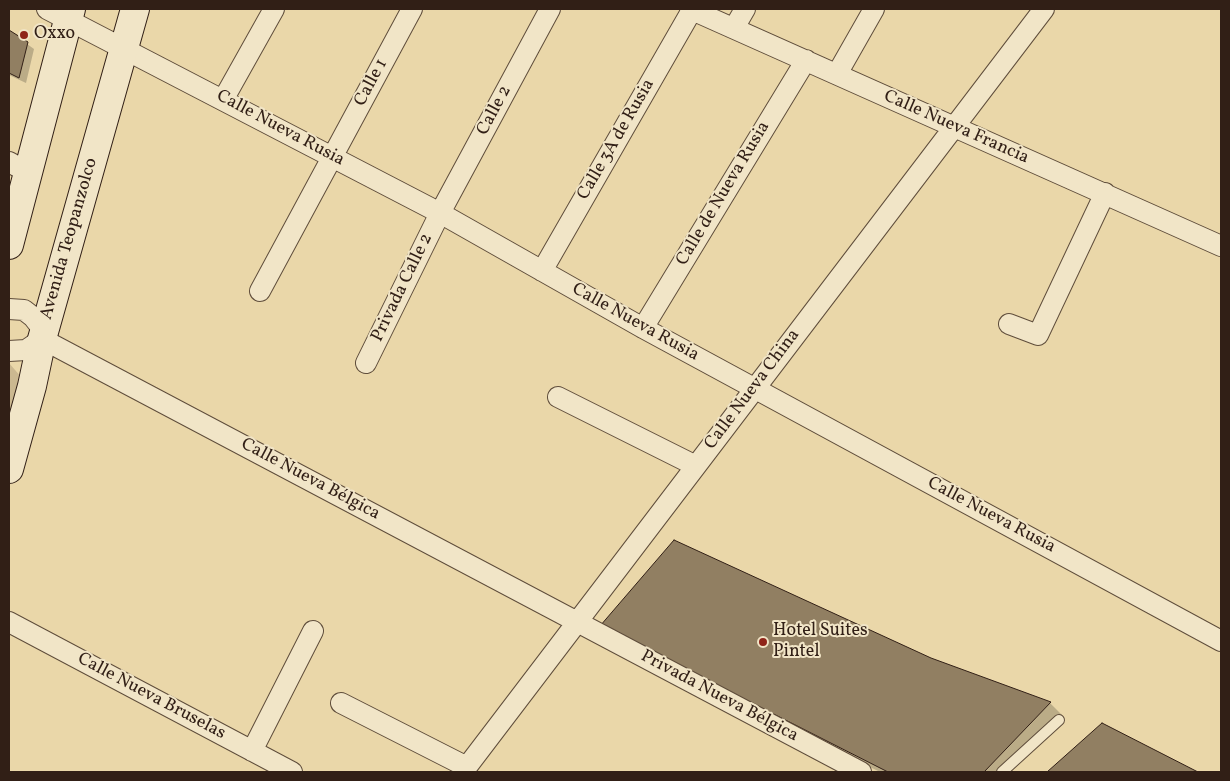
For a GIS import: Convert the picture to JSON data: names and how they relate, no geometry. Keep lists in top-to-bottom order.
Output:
{
  "streets": {
    "main road": ["Avenida Teopanzolco"],
    "street": [
      "Calle 1",
      "Calle 2",
      "Calle Nueva Francia",
      "Calle Nueva Rusia",
      "Calle 3A de Rusia",
      "Calle de Nueva Rusia",
      "Privada Calle 2",
      "Calle Nueva China",
      "Calle Nueva Bélgica",
      "Calle Nueva Bruselas",
      "Privada Nueva Bélgica"
    ]
  },
  "crossings": [
    ["Calle 1", "Calle Nueva Rusia"],
    ["Calle 2", "Calle Nueva Rusia"],
    ["Calle 2", "Privada Calle 2"],
    ["Calle Nueva Francia", "Calle 3A de Rusia"],
    ["Calle Nueva Francia", "Calle de Nueva Rusia"],
    ["Calle Nueva Francia", "Calle Nueva China"],
    ["Calle Nueva Rusia", "Calle 3A de Rusia"],
    ["Calle Nueva Rusia", "Calle de Nueva Rusia"],
    ["Calle Nueva Rusia", "Avenida Teopanzolco"],
    ["Calle Nueva Rusia", "Privada Calle 2"],
    ["Calle Nueva Rusia", "Calle Nueva China"],
    ["Avenida Teopanzolco", "Calle Nueva Bélgica"],
    ["Calle Nueva China", "Calle Nueva Bélgica"],
    ["Calle Nueva China", "Privada Nueva Bélgica"],
    ["Calle Nueva Bélgica", "Privada Nueva Bélgica"]
  ],
  "places": ["Oxxo", "Hotel Suites Pintel"]
}
